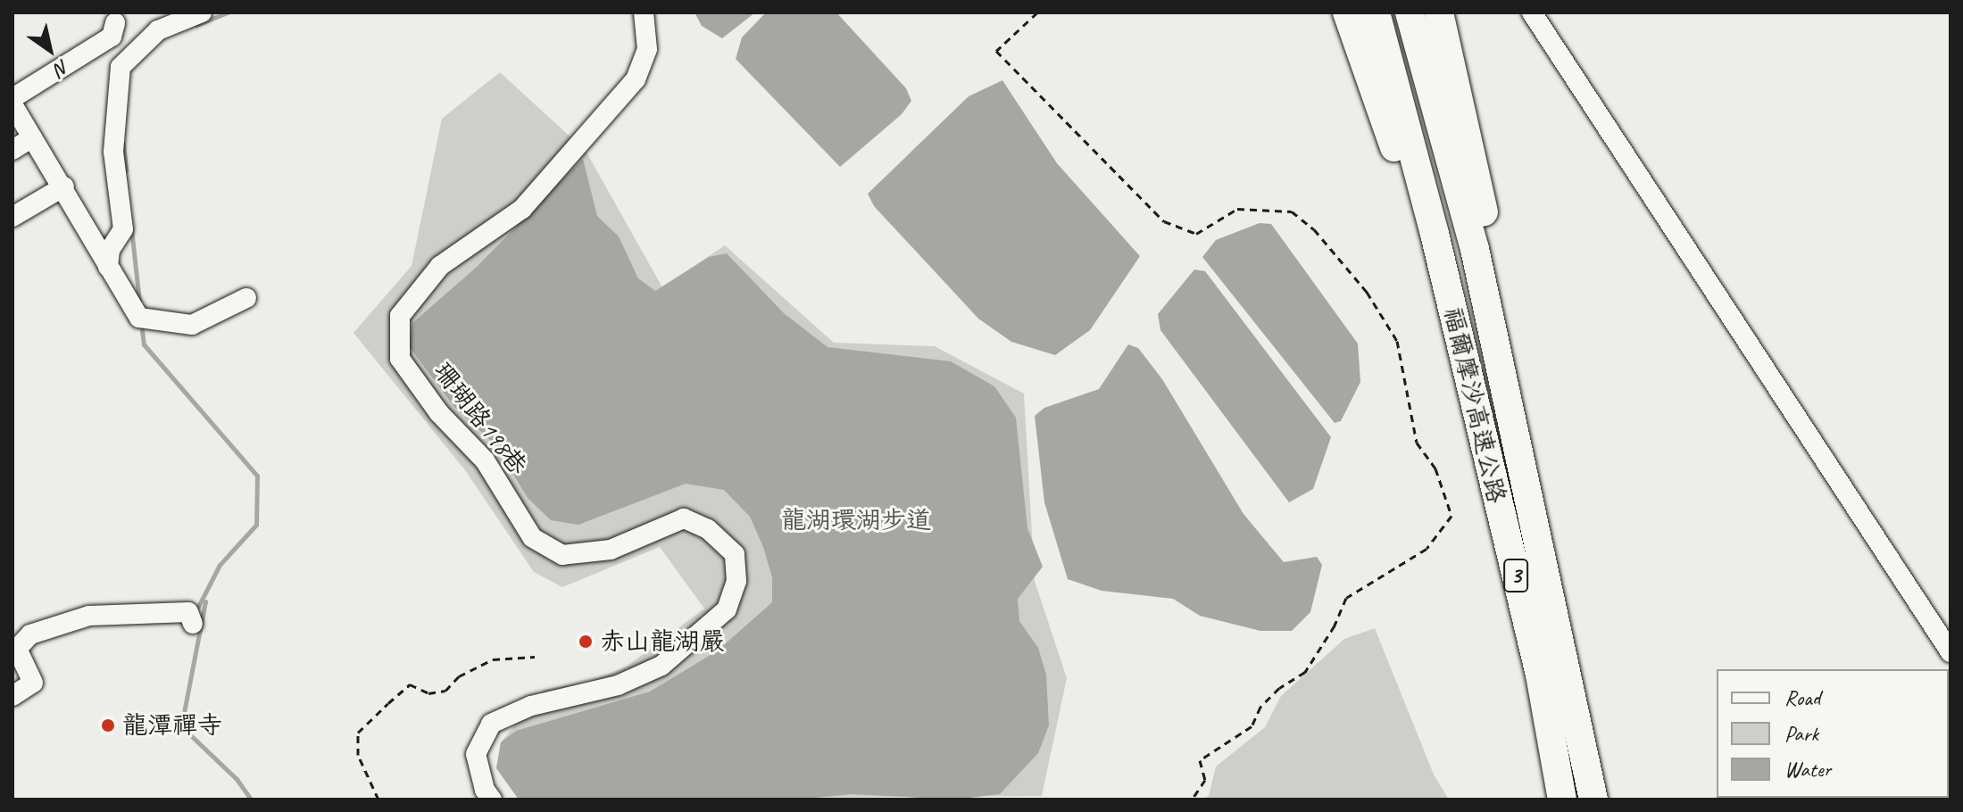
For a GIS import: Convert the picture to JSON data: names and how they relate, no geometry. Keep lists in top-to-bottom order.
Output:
{
  "streets": {
    "highway": ["福爾摩沙高速公路", "3"],
    "street": ["珊瑚路198巷"]
  },
  "parks": ["龍湖環湖步道"],
  "places": ["赤山龍湖嚴", "龍潭禪寺"],
  "legend": ["Road", "Park", "Water"],
  "north": "bottom right"
}
